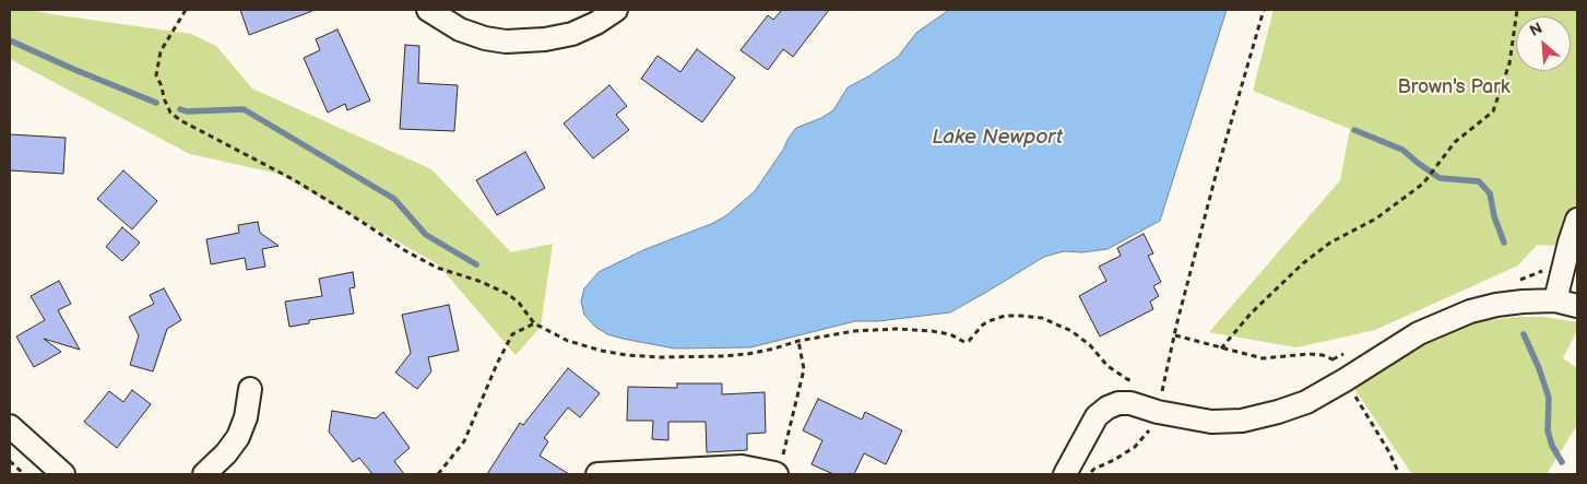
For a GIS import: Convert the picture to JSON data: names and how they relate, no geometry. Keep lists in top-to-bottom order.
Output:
{
  "water": ["Lake Newport"],
  "parks": ["Brown's Park"],
  "north": "top left"
}
